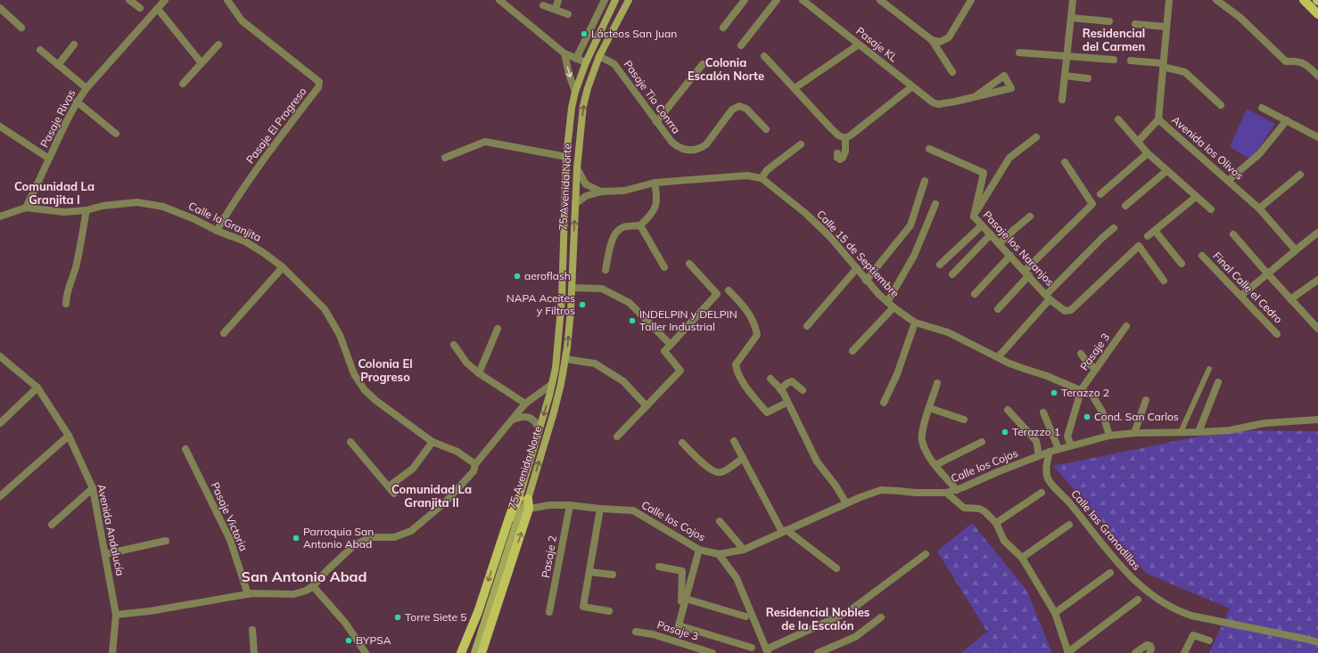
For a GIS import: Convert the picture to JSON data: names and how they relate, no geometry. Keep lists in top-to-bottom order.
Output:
{
  "streets": {
    "main road": ["75 Avenida Norte"],
    "street": [
      "Pasaje KL",
      "Pasaje Tio Conrra",
      "Pasaje Rivas",
      "Pasaje El Progreso",
      "Avenida los Olivos",
      "Calle la Granjita",
      "Pasaje los Naranjos",
      "Calle 15 de Septiembre",
      "Final Calle el Cedro",
      "Pasaje 3",
      "Calle los Cojos",
      "Pasaje Victoria",
      "Avenida Andalucía",
      "Calle las Granadillas",
      "Pasaje 2"
    ]
  },
  "crossings": [
    ["Pasaje Tio Conrra", "75 Avenida Norte"],
    ["Pasaje Rivas", "Calle la Granjita"],
    ["Pasaje El Progreso", "Calle la Granjita"],
    ["75 Avenida Norte", "Calle los Cojos"],
    ["Pasaje los Naranjos", "Calle 15 de Septiembre"],
    ["Calle 15 de Septiembre", "Pasaje 3"],
    ["Calle 15 de Septiembre", "Calle los Cojos"],
    ["Pasaje 3", "Calle los Cojos"],
    ["Calle los Cojos", "Calle las Granadillas"],
    ["Calle los Cojos", "Pasaje 2"]
  ],
  "districts": [
    "Residencial del Carmen",
    "Colonia Escalón Norte",
    "Comunidad La Granjita I",
    "Colonia El Progreso",
    "Comunidad La Granjita II",
    "San Antonio Abad",
    "Residencial Nobles de la Escalón"
  ],
  "places": [
    "Lácteos San Juan",
    "aeroflash",
    "NAPA Aceites y Filtros",
    "INDELPIN y DELPIN Taller Industrial",
    "Terazzo 2",
    "Cond. San Carlos",
    "Terazzo 1",
    "Parroquia San Antonio Abad",
    "Torre Siete 5",
    "BYPSA"
  ]
}
